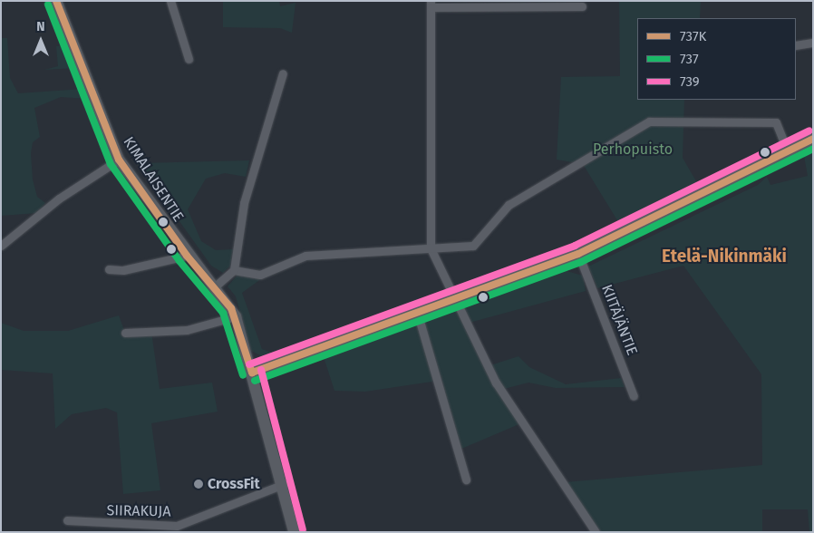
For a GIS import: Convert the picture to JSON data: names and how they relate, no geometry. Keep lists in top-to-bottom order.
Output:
{
  "streets": {
    "street": ["KIMALAISENTIE", "KIITÄJÄNTIE", "SIIRAKUJA"]
  },
  "districts": ["Etelä-Nikinmäki"],
  "parks": ["Perhopuisto"],
  "places": ["CrossFit"],
  "lines": ["transit line 737K", "transit line 737", "transit line 739"],
  "legend": ["737K", "737", "739"],
  "north": "top"
}
